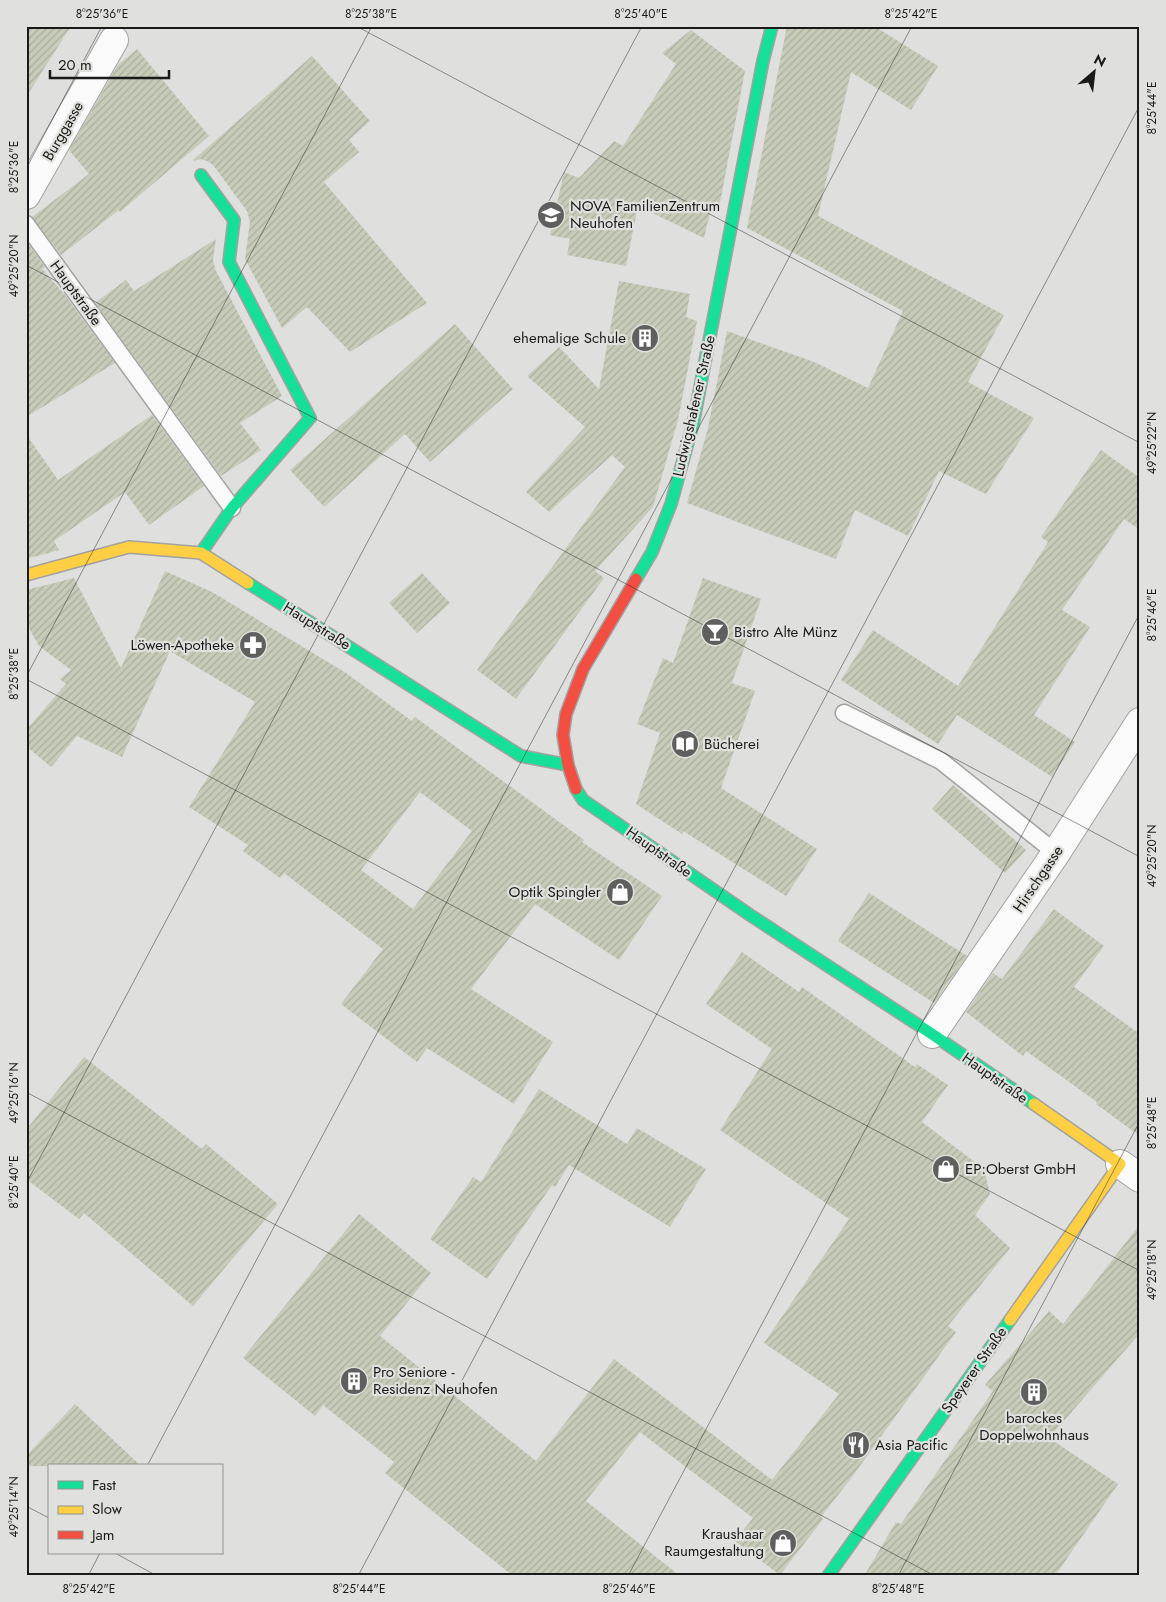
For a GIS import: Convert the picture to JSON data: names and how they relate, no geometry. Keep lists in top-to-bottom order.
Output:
{
  "streets": {
    "main road": ["Hauptstraße", "Ludwigshafener Straße", "Speyerer Straße"],
    "street": ["Burggasse", "Hirschgasse"]
  },
  "crossings": [
    ["Hauptstraße", "Ludwigshafener Straße"],
    ["Hauptstraße", "Hirschgasse"],
    ["Hauptstraße", "Speyerer Straße"]
  ],
  "places": {
    "school or university": ["NOVA FamilienZentrum Neuhofen"],
    "building": ["ehemalige Schule", "Pro Seniore - Residenz Neuhofen", "barockes Doppelwohnhaus"],
    "bar": ["Bistro Alte Münz"],
    "pharmacy": ["Löwen-Apotheke"],
    "library": ["Bücherei"],
    "shop": ["Optik Spingler", "EP:Oberst GmbH", "Kraushaar Raumgestaltung"],
    "restaurant": ["Asia Pacific"]
  },
  "legend": ["Fast", "Slow", "Jam"],
  "scale_bar": "20 m",
  "north": "top right",
  "coordinates": [
    "8°25'36\"E",
    "8°25'38\"E",
    "8°25'40\"E",
    "8°25'42\"E",
    "8°25'44\"E",
    "49°25'20\"N",
    "49°25'22\"N",
    "8°25'46\"E",
    "49°25'16\"N",
    "8°25'48\"E",
    "49°25'18\"N",
    "49°25'14\"N"
  ]
}
